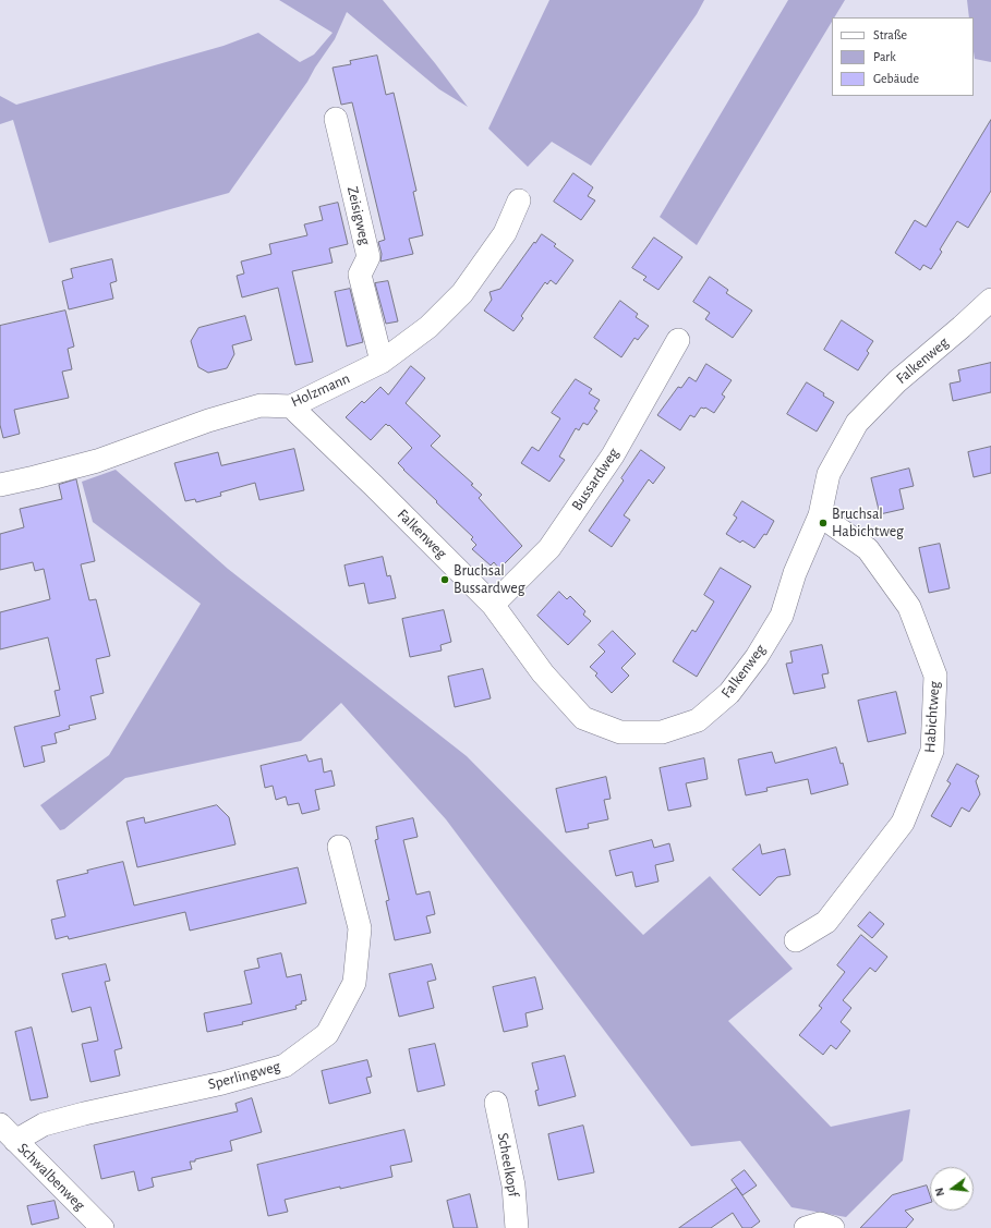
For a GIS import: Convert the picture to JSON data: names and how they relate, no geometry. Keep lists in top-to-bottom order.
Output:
{
  "streets": {
    "street": [
      "Zeisigweg",
      "Falkenweg",
      "Holzmann",
      "Bussardweg",
      "Habichtweg",
      "Sperlingweg",
      "Scheelkopf",
      "Schwalbenweg"
    ]
  },
  "crossings": [
    ["Zeisigweg", "Holzmann"],
    ["Falkenweg", "Holzmann"],
    ["Falkenweg", "Bussardweg"],
    ["Falkenweg", "Habichtweg"],
    ["Sperlingweg", "Schwalbenweg"]
  ],
  "places": ["Bruchsal Habichtweg", "Bruchsal Bussardweg"],
  "legend": ["Straße", "Park", "Gebäude"],
  "north": "left"
}
